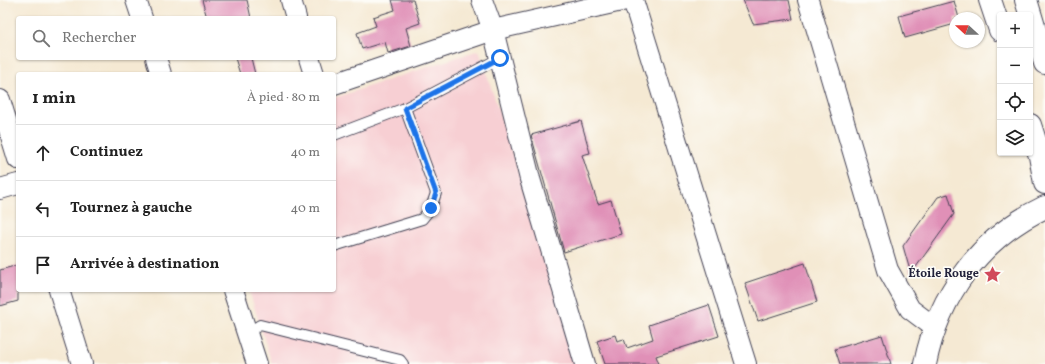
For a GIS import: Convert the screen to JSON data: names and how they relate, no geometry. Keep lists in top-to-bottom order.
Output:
{
  "places": {
    "place": ["Étoile Rouge"]
  },
  "north": "left",
  "page": {
    "map_buttons": ["+", "−"],
    "search": "Rechercher",
    "heading": ["1 min", "À pied · 80 m"],
    "list": [
      ["Continuez", "40 m"],
      ["Tournez à gauche", "40 m"],
      "Arrivée à destination"
    ]
  }
}
